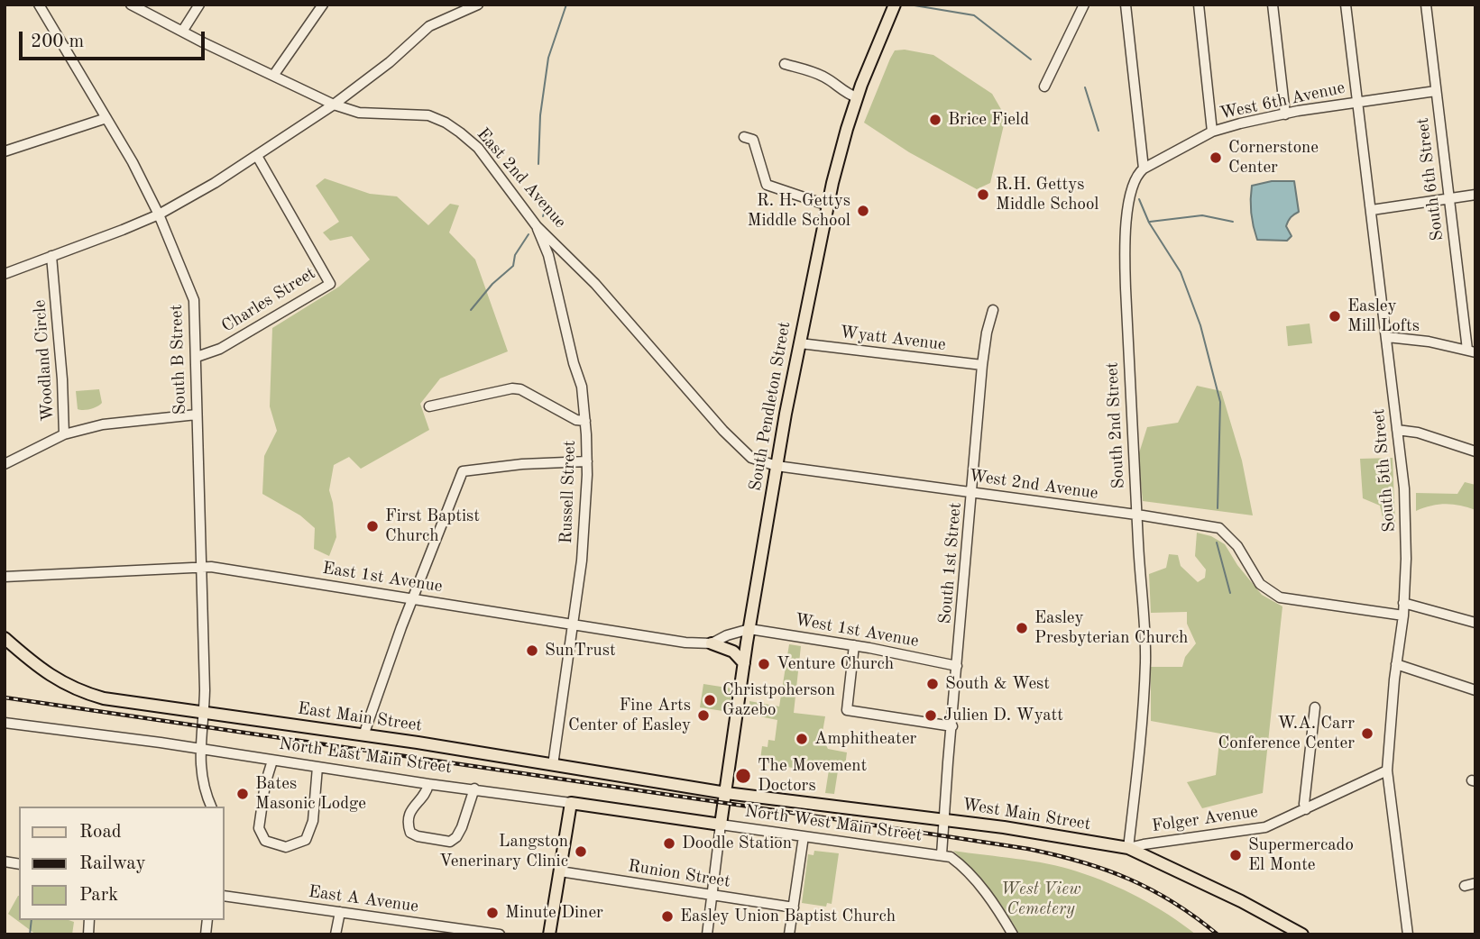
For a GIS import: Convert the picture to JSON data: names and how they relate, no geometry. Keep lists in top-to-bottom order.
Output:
{
  "streets": {
    "main road": [
      "South Pendleton Street",
      "East Main Street",
      "North East Main Street",
      "West Main Street"
    ],
    "street": [
      "West 6th Avenue",
      "East 2nd Avenue",
      "South 6th Street",
      "Charles Street",
      "Wyatt Avenue",
      "South B Street",
      "Woodland Circle",
      "South 2nd Street",
      "South 5th Street",
      "West 2nd Avenue",
      "Russell Street",
      "South 1st Street",
      "East 1st Avenue",
      "West 1st Avenue",
      "Folger Avenue",
      "North West Main Street",
      "Runion Street",
      "East A Avenue"
    ]
  },
  "crossings": [
    ["West 6th Avenue", "South 6th Street"],
    ["West 6th Avenue", "South 2nd Street"],
    ["West 6th Avenue", "South 5th Street"],
    ["East 2nd Avenue", "South Pendleton Street"],
    ["East 2nd Avenue", "West 2nd Avenue"],
    ["East 2nd Avenue", "Russell Street"],
    ["Charles Street", "South B Street"],
    ["Wyatt Avenue", "South Pendleton Street"],
    ["Wyatt Avenue", "South 1st Street"],
    ["South B Street", "East 1st Avenue"],
    ["South B Street", "East Main Street"],
    ["South B Street", "North East Main Street"],
    ["South Pendleton Street", "West 2nd Avenue"],
    ["South Pendleton Street", "East 1st Avenue"],
    ["South Pendleton Street", "West 1st Avenue"],
    ["South Pendleton Street", "East Main Street"],
    ["South Pendleton Street", "North East Main Street"],
    ["South Pendleton Street", "West Main Street"],
    ["South Pendleton Street", "North West Main Street"],
    ["South 2nd Street", "West 2nd Avenue"],
    ["South 2nd Street", "West Main Street"],
    ["South 2nd Street", "Folger Avenue"],
    ["South 5th Street", "West 2nd Avenue"],
    ["South 5th Street", "Folger Avenue"],
    ["West 2nd Avenue", "South 1st Street"],
    ["Russell Street", "East 1st Avenue"],
    ["Russell Street", "East Main Street"],
    ["South 1st Street", "West 1st Avenue"],
    ["South 1st Street", "West Main Street"],
    ["South 1st Street", "North West Main Street"],
    ["East 1st Avenue", "West 1st Avenue"],
    ["East Main Street", "West Main Street"],
    ["North East Main Street", "North West Main Street"],
    ["West Main Street", "Folger Avenue"]
  ],
  "parks": ["West View Cemetery"],
  "places": [
    "Brice Field",
    "Cornerstone Center",
    "R.H. Gettys Middle School",
    "R. H. Gettys Middle School",
    "Easley Mill Lofts",
    "First Baptist Church",
    "Easley Presbyterian Church",
    "SunTrust",
    "Venture Church",
    "South & West",
    "Christpoherson Gazebo",
    "Fine Arts Center of Easley",
    "Julien D. Wyatt",
    "W.A. Carr Conference Center",
    "Amphitheater",
    "The Movement Doctors",
    "Bates Masonic Lodge",
    "Doodle Station",
    "Langston Venerinary Clinic",
    "Supermercado El Monte",
    "Minute Diner",
    "Easley Union Baptist Church"
  ],
  "legend": ["Road", "Railway", "Park"],
  "scale_bar": "200 m"
}
